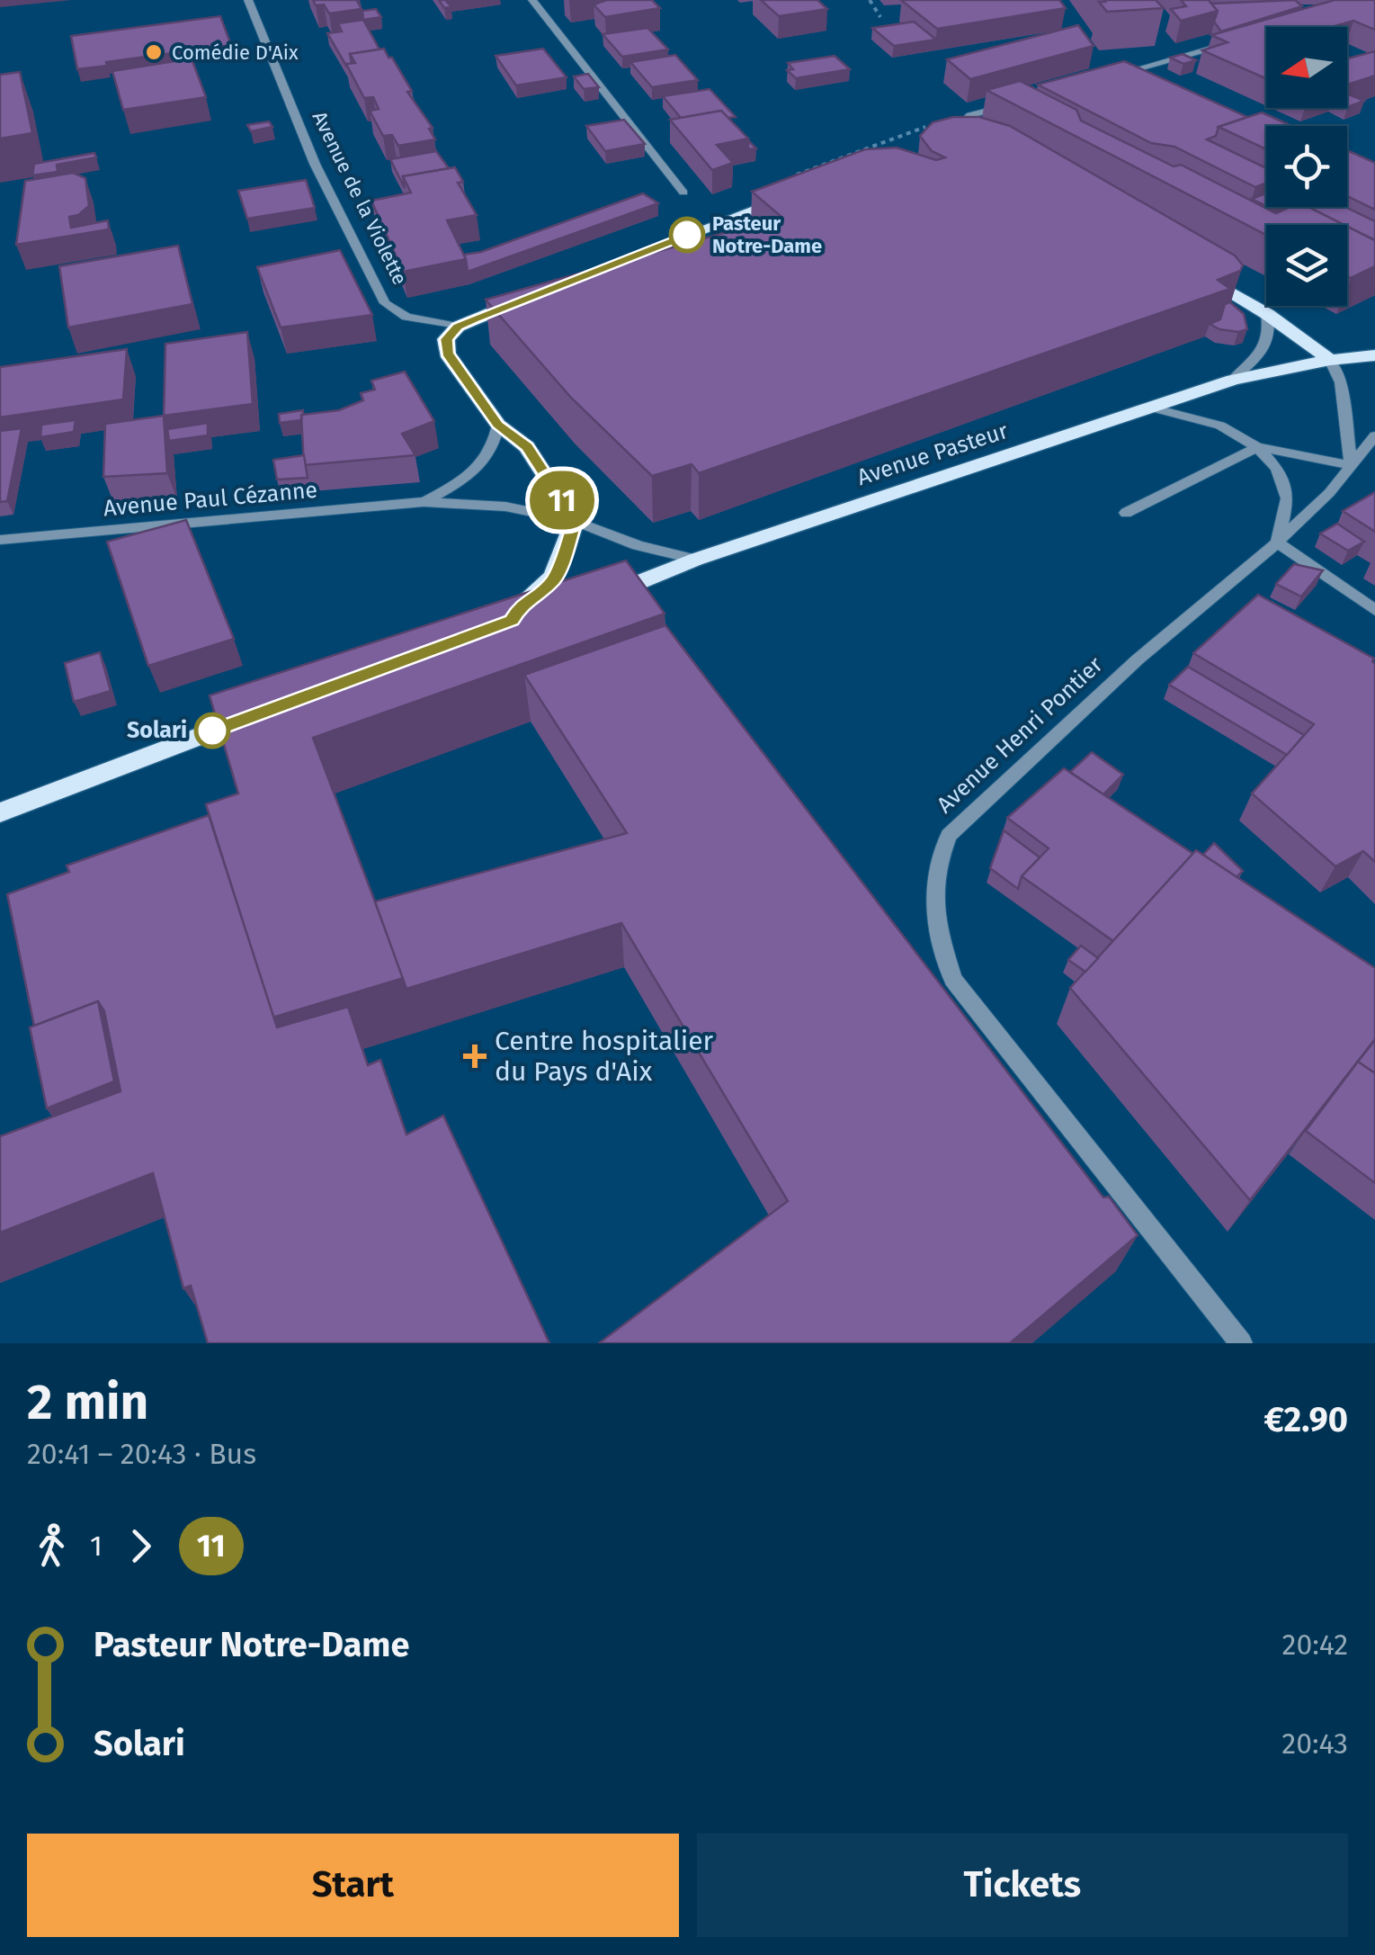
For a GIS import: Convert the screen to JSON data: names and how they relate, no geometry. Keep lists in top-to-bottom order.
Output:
{
  "streets": {
    "main road": ["Avenue Pasteur"],
    "street": ["Avenue de la Violette", "Avenue Paul Cézanne", "Avenue Henri Pontier"]
  },
  "crossings": [
    ["Avenue Pasteur", "Avenue Paul Cézanne"]
  ],
  "places": {
    "other": ["Comédie D'Aix", "Pasteur Notre-Dame", "Solari"],
    "health": ["Centre hospitalier du Pays d'Aix"]
  },
  "lines": ["bus line 11"],
  "north": "left",
  "page": {
    "on_map": "11",
    "heading": ["2 min", "20:41 – 20:43 · Bus", "€2.90"],
    "legs": ["1", "11"],
    "list": [
      {
        "name": "Pasteur Notre-Dame",
        "value": "20:42"
      },
      {
        "name": "Solari",
        "value": "20:43"
      }
    ],
    "buttons": ["Start", "Tickets"]
  }
}
